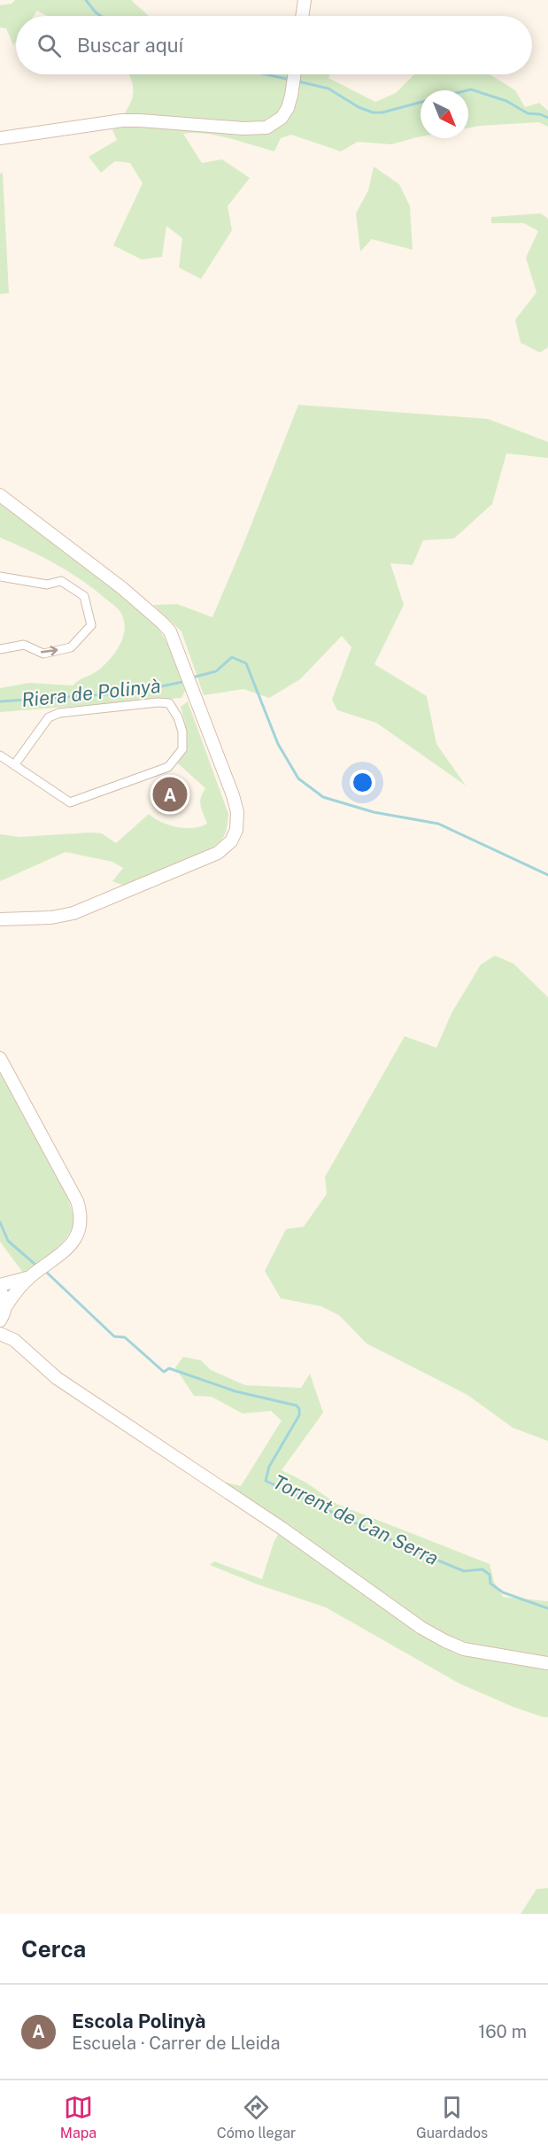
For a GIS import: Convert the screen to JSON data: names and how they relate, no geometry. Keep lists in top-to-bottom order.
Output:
{
  "water": ["Riera de Polinyà", "Torrent de Can Serra"],
  "north": "bottom right",
  "page": {
    "search": "Buscar aquí",
    "pins": "A",
    "heading": "Cerca",
    "list": [
      {
        "mark": "A",
        "name": "Escola Polinyà",
        "note": "Escuela · Carrer de Lleida",
        "value": "160 m"
      }
    ],
    "nav": ["Mapa", "Cómo llegar", "Guardados"]
  }
}
